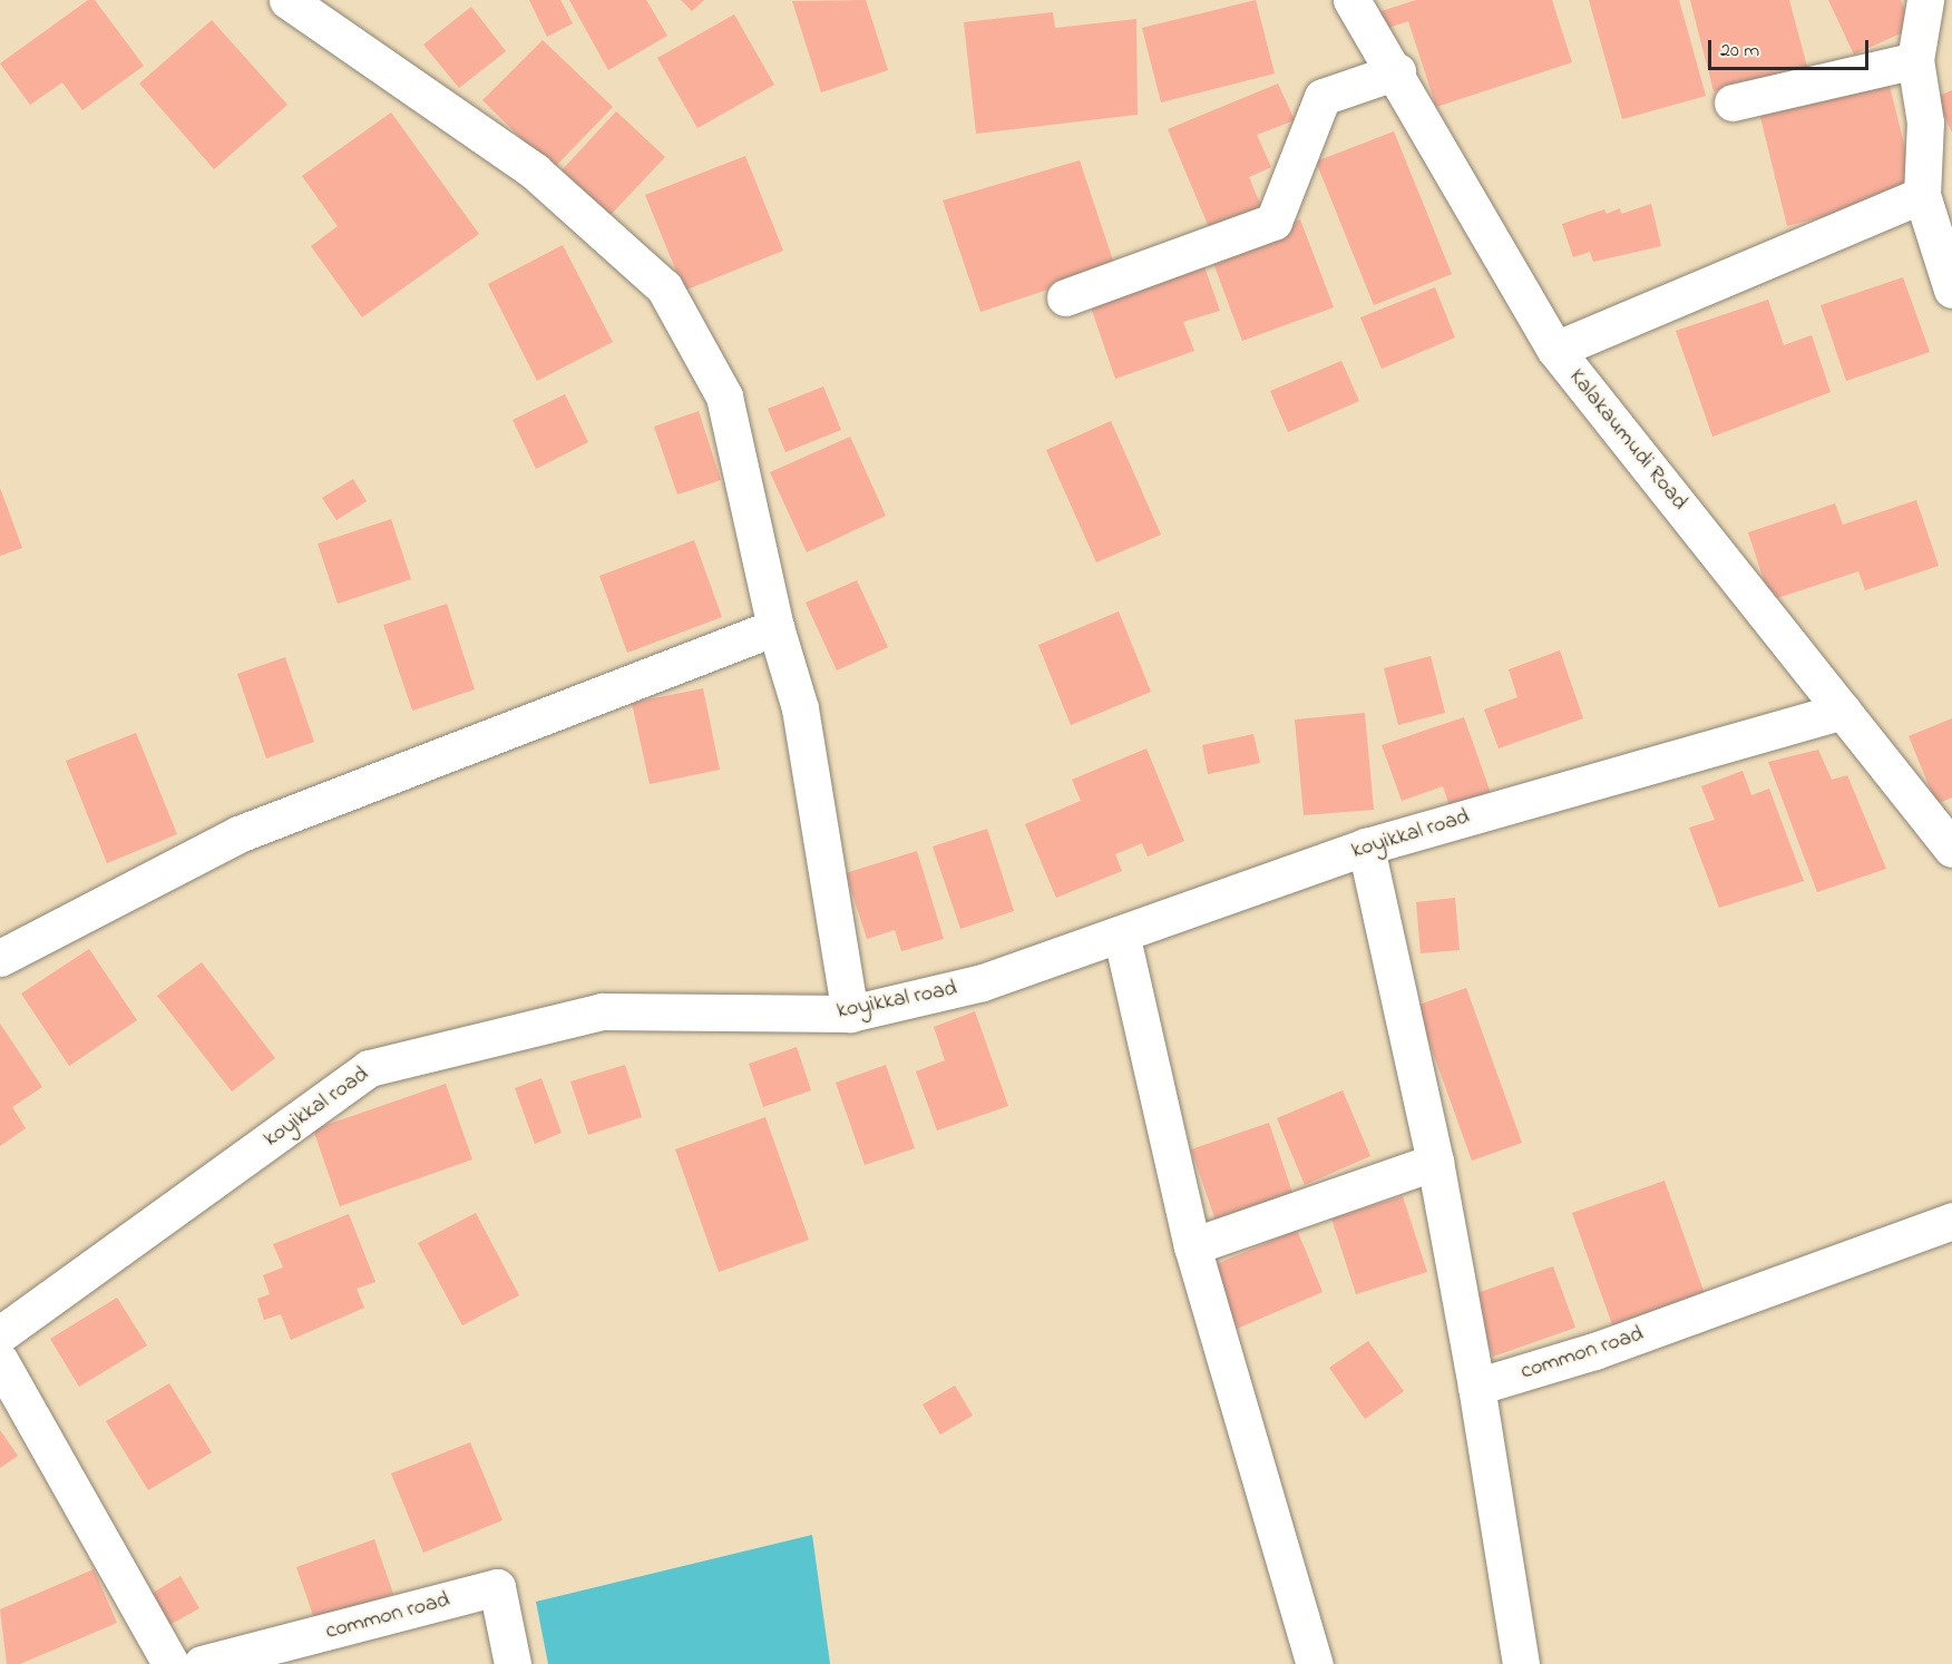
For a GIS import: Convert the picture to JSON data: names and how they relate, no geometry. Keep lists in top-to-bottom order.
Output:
{
  "streets": {
    "street": ["Kalakaumudi Road", "koyikkal road", "common road"]
  },
  "crossings": [
    ["Kalakaumudi Road", "koyikkal road"]
  ],
  "scale_bar": "20 m"
}
